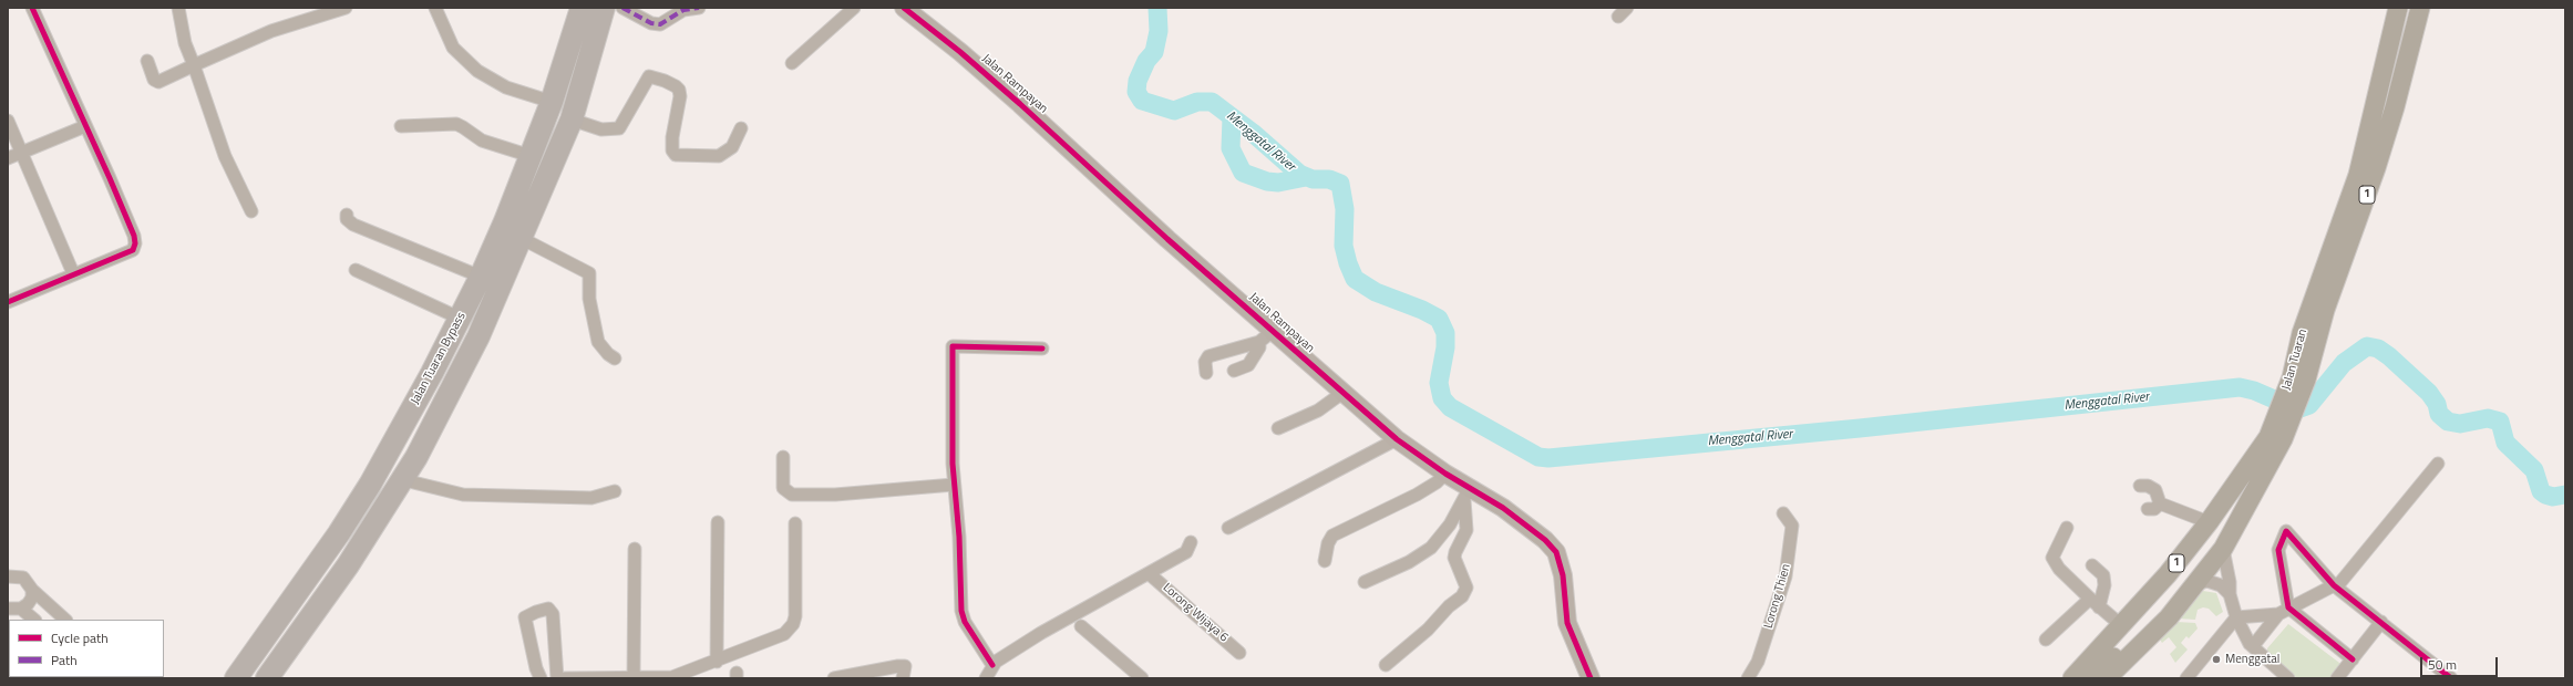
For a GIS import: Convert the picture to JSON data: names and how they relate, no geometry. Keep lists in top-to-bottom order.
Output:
{
  "streets": {
    "highway": ["Jalan Tuaran Bypass"],
    "main road": ["1", "Jalan Tuaran"],
    "street": ["Jalan Rampayan", "Lorong Thien", "Lorong Wijaya 6"]
  },
  "water": ["Menggatal River"],
  "places": ["Menggatal"],
  "legend": ["Cycle path", "Path"],
  "scale_bar": "50 m"
}
